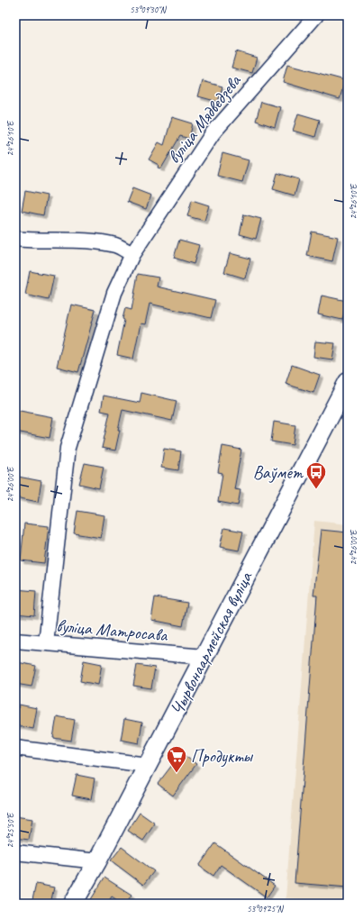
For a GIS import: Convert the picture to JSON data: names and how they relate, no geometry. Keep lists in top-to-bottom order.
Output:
{
  "streets": {
    "street": ["вуліца Мядведзева", "вуліца Матросава", "Чырвонаармейская вуліца"]
  },
  "crossings": [
    ["вуліца Мядведзева", "вуліца Матросава"],
    ["вуліца Матросава", "Чырвонаармейская вуліца"]
  ],
  "places": {
    "bus stop": ["Ваўмет"],
    "supermarket": ["Продукты"]
  },
  "coordinates": [
    "53°09'30\"N",
    "24°26'10\"E",
    "24°26'00\"E",
    "24°25'50\"E",
    "53°09'25\"N"
  ]
}
